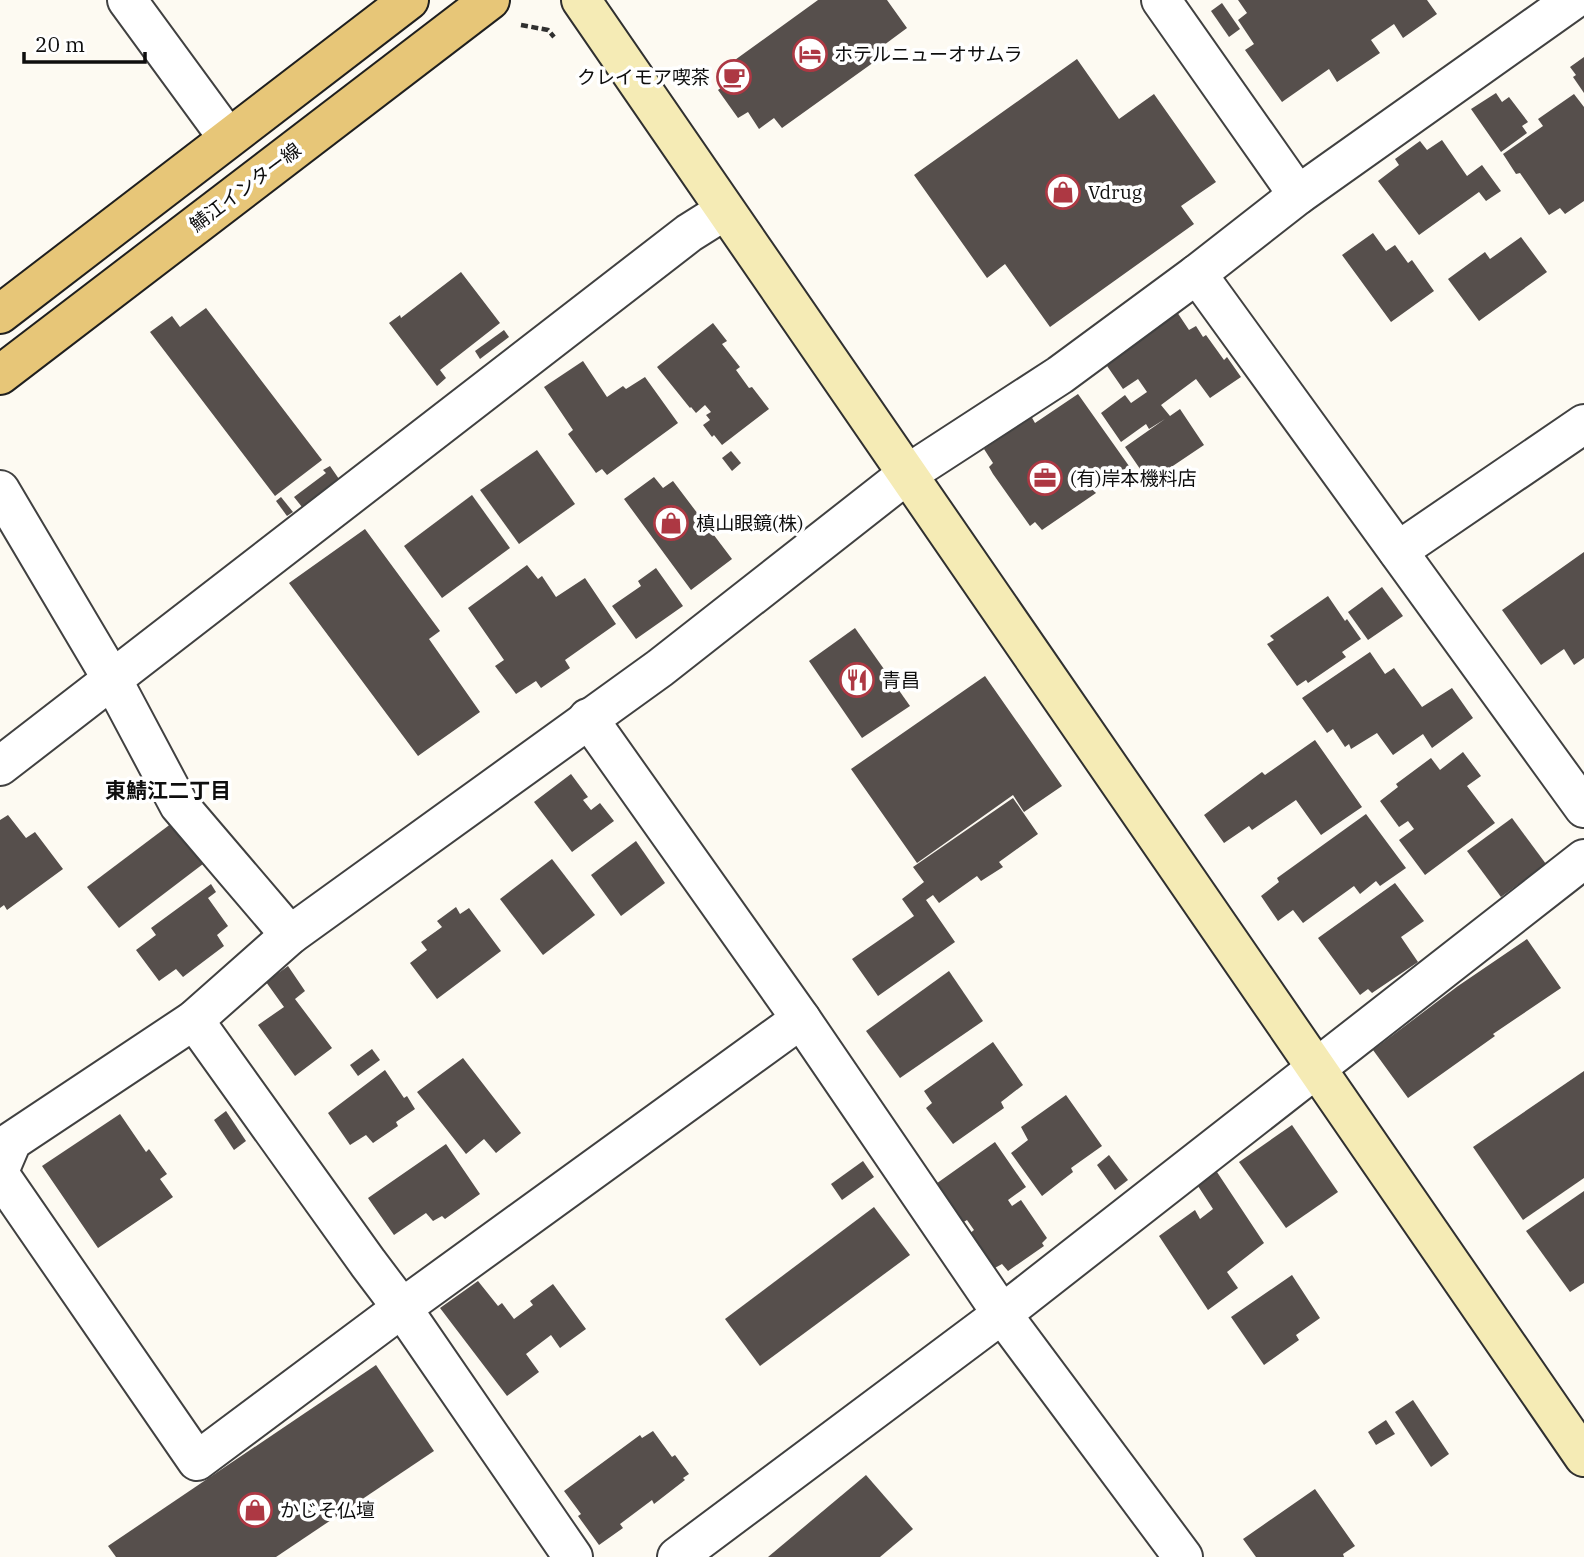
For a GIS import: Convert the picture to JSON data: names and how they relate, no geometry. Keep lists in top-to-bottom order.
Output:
{
  "streets": {
    "main road": ["鯖江インター線"]
  },
  "districts": ["東鯖江二丁目"],
  "places": {
    "hotel": ["ホテルニューオサムラ"],
    "cafe": ["クレイモア喫茶"],
    "shop": ["Vdrug", "槙山眼鏡(株)", "かじそ仏壇"],
    "office": ["(有)岸本機料店"],
    "restaurant": ["青昌"]
  },
  "scale_bar": "20 m"
}
